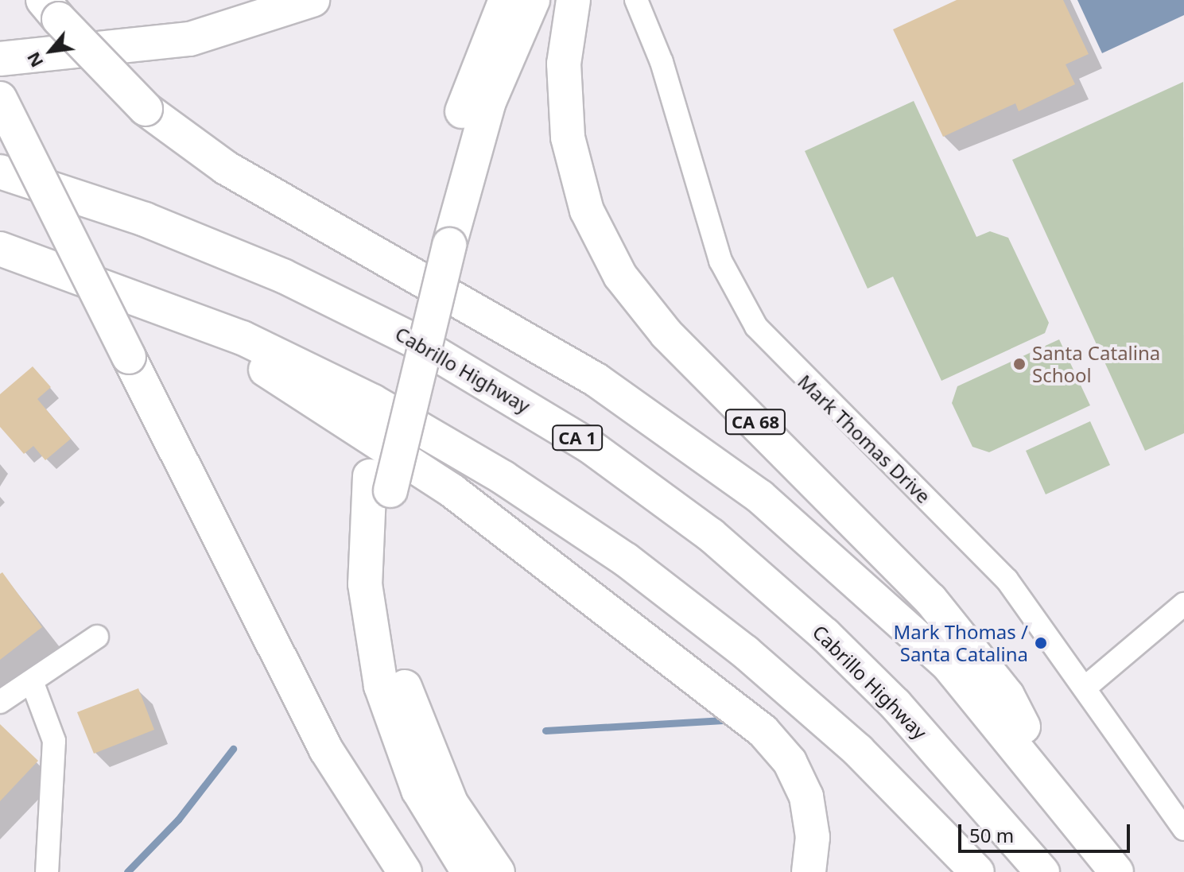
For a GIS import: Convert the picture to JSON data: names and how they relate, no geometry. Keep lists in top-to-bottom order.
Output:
{
  "streets": {
    "highway": ["Cabrillo Highway", "CA 68", "CA 1"],
    "street": ["Mark Thomas Drive"]
  },
  "places": ["Santa Catalina School", "Mark Thomas / Santa Catalina"],
  "scale_bar": "50 m",
  "north": "bottom left"
}
